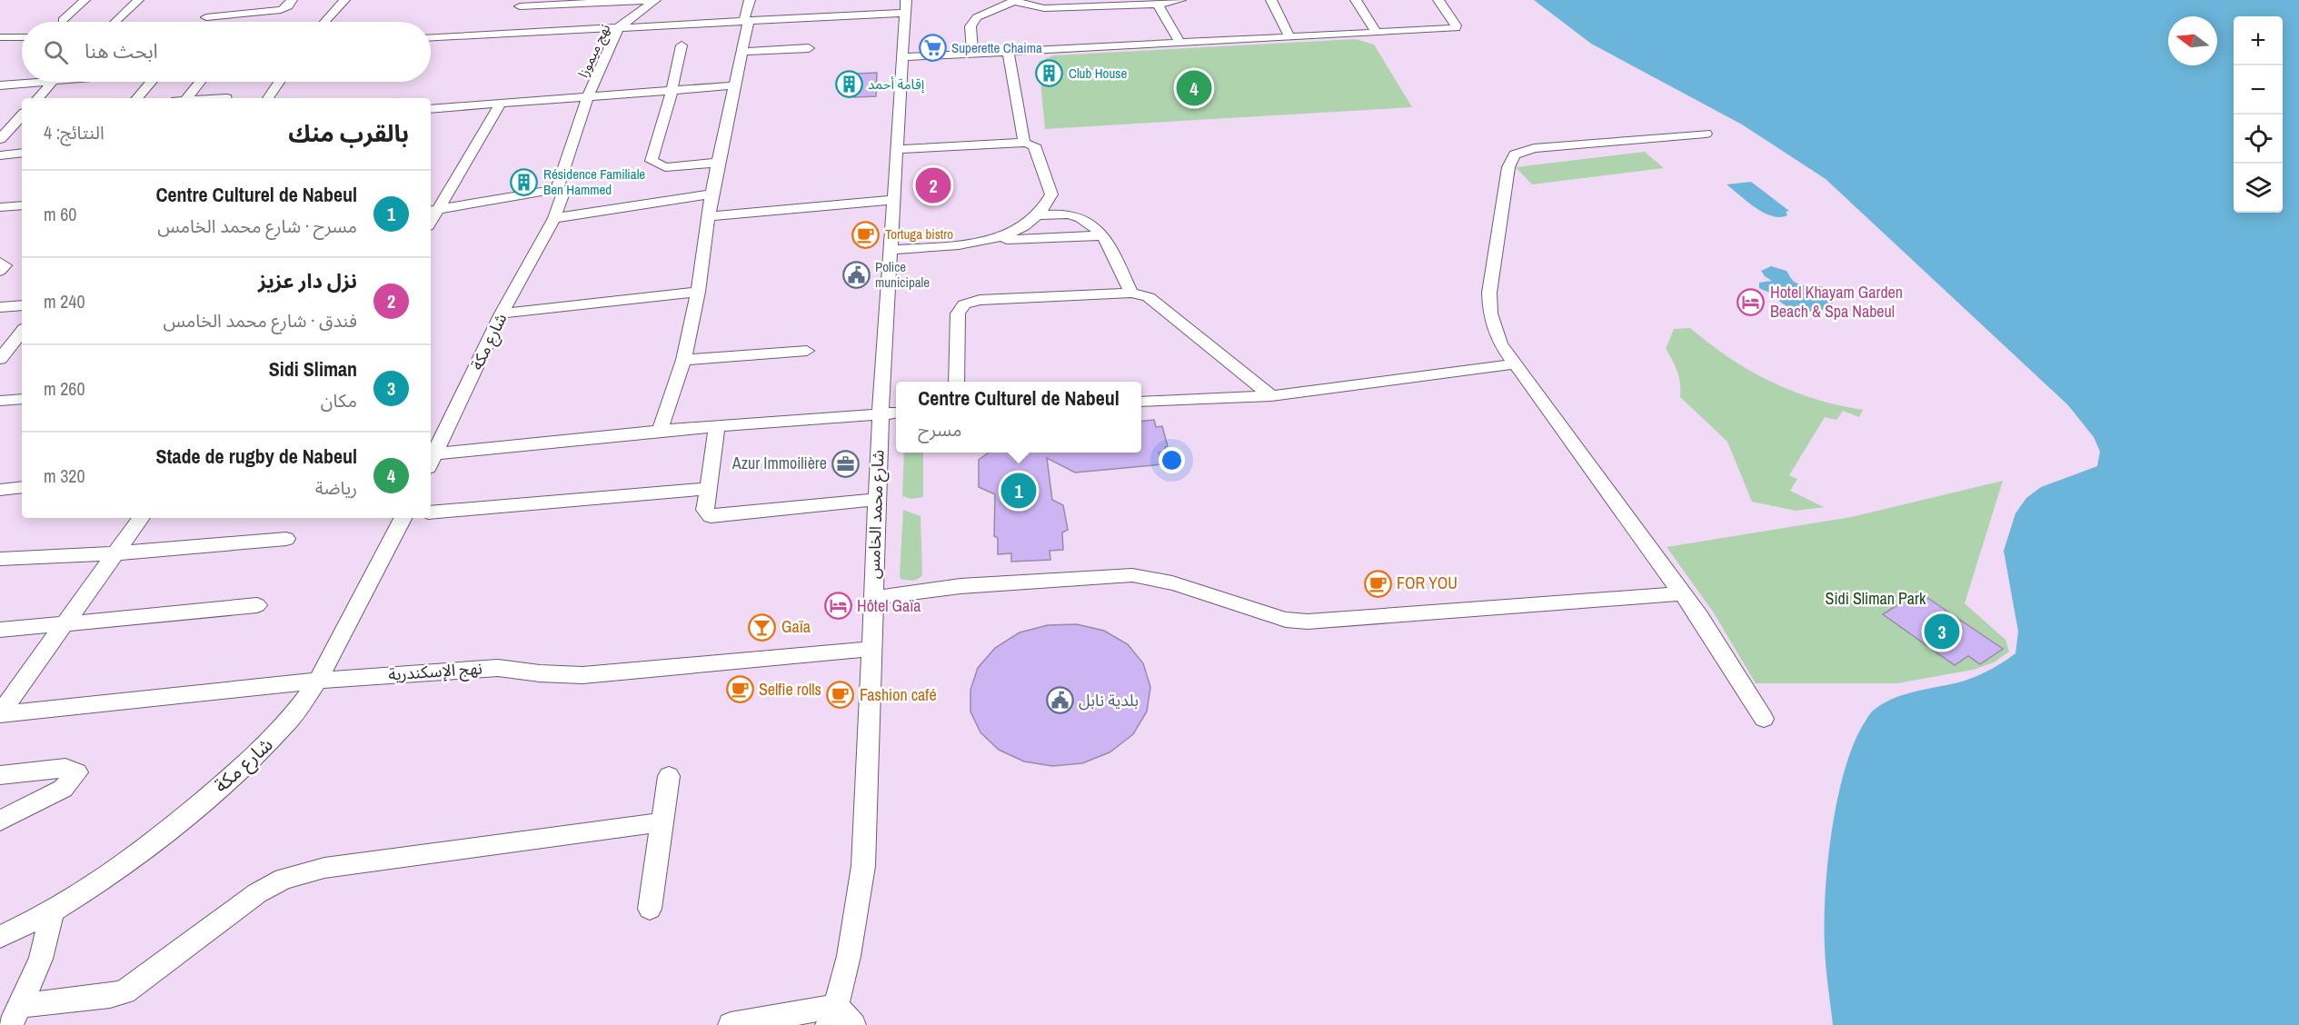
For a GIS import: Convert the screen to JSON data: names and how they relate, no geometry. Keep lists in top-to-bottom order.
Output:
{
  "streets": {
    "street": [
      "نهج ميموزا",
      "شارع مكة",
      "شارع محمد الخامس",
      "نهج الإسكندرية"
    ]
  },
  "crossings": [
    ["نهج ميموزا", "شارع مكة"],
    ["شارع مكة", "نهج الإسكندرية"],
    ["شارع محمد الخامس", "نهج الإسكندرية"]
  ],
  "parks": ["Sidi Sliman Park"],
  "places": {
    "supermarket": ["Superette Chaima"],
    "building": ["Club House", "إقامة أحمد", "Résidence Familiale Ben Hammed"],
    "cafe": [
      "Tortuga bistro",
      "FOR YOU",
      "Selfie rolls",
      "Fashion café"
    ],
    "public building": ["Police municipale", "بلدية نابل"],
    "hotel": ["Hotel Khayam Garden Beach & Spa Nabeul", "Hôtel Gaïa"],
    "office": ["Azur Immoilière"],
    "bar": ["Gaïa"]
  },
  "north": "left",
  "page": {
    "map_buttons": ["+", "−"],
    "search": "ابحث هنا",
    "pins": [
      "4",
      "2",
      "1",
      "3"
    ],
    "heading": ["بالقرب منك", "النتائج: 4"],
    "list": [
      {
        "mark": "1",
        "name": "Centre Culturel de Nabeul",
        "note": "مسرح · شارع محمد الخامس",
        "value": "60 m"
      },
      {
        "mark": "2",
        "name": "نزل دار عزيز",
        "note": "فندق · شارع محمد الخامس",
        "value": "240 m"
      },
      {
        "mark": "3",
        "name": "Sidi Sliman",
        "note": "مكان",
        "value": "260 m"
      },
      {
        "mark": "4",
        "name": "Stade de rugby de Nabeul",
        "note": "رياضة",
        "value": "320 m"
      }
    ],
    "popup": ["Centre Culturel de Nabeul", "مسرح"]
  }
}
